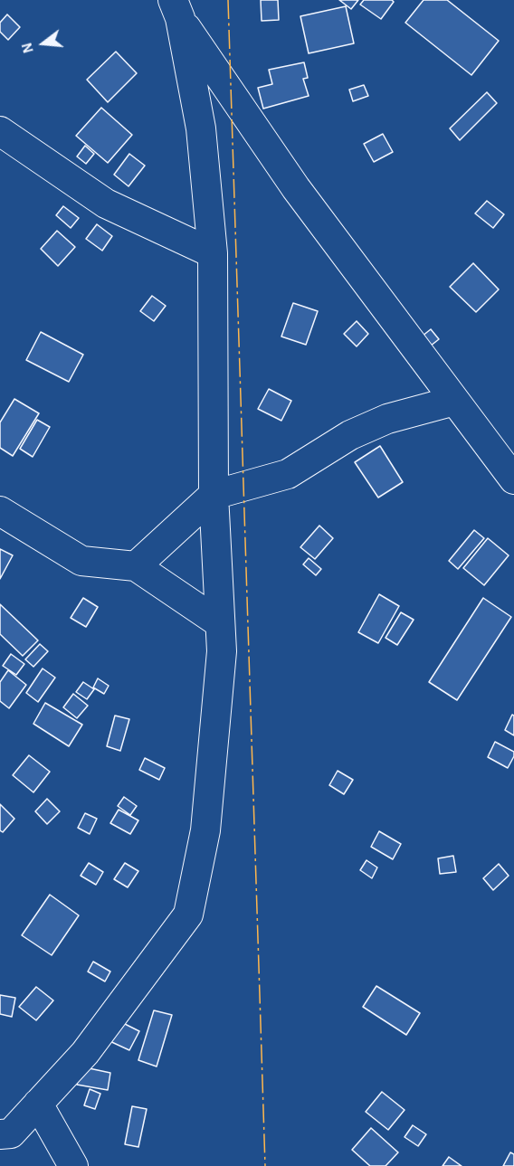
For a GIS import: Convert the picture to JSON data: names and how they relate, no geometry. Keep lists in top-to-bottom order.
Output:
{
  "north": "left"
}
